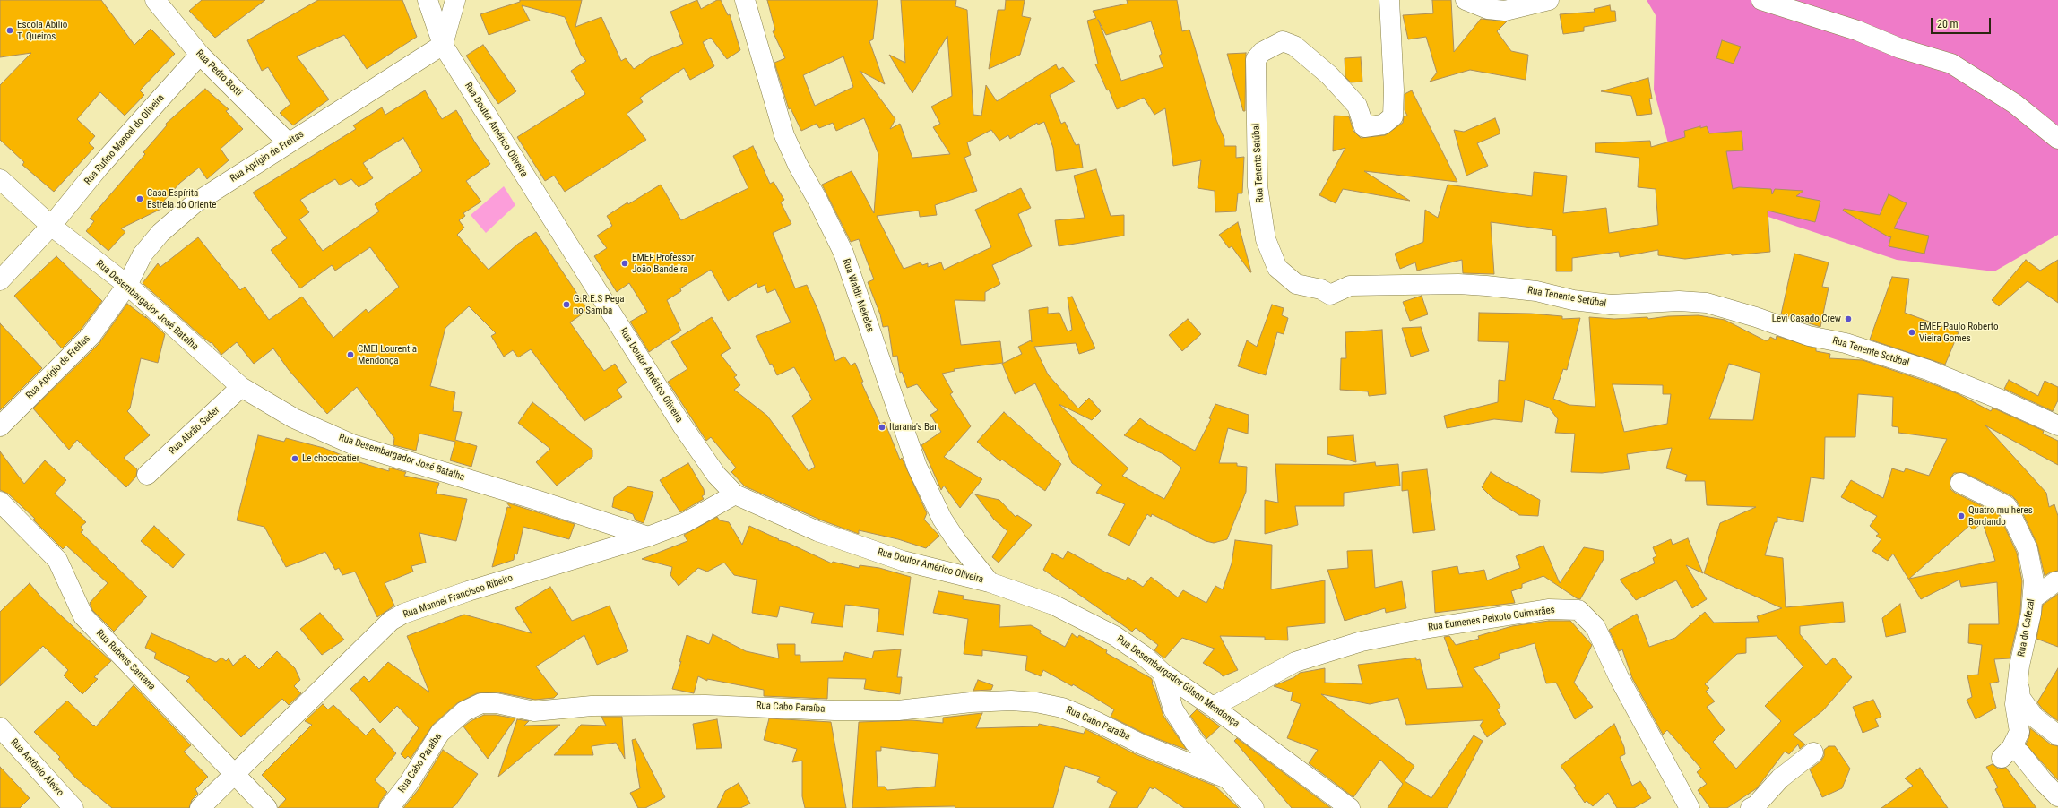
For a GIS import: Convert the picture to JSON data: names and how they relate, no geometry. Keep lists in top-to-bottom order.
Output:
{
  "streets": {
    "street": [
      "Rua Pedro Botti",
      "Rua Doutor Américo Oliveira",
      "Rua Rufino Manoel do Oliveira",
      "Rua Aprígio de Freitas",
      "Rua Tenente Setúbal",
      "Rua Waldir Meireles",
      "Rua Desembargador José Batalha",
      "Rua Abrão Sader",
      "Rua Manoel Francisco Ribeiro",
      "Rua Eumenes Peixoto Guimarães",
      "Rua do Cafezal",
      "Rua Rubens Santana",
      "Rua Desembargador Gilson Mendonça",
      "Rua Cabo Paraíba",
      "Rua Antônio Aleixo"
    ]
  },
  "crossings": [
    ["Rua Pedro Botti", "Rua Rufino Manoel do Oliveira"],
    ["Rua Pedro Botti", "Rua Aprígio de Freitas"],
    ["Rua Doutor Américo Oliveira", "Rua Aprígio de Freitas"],
    ["Rua Doutor Américo Oliveira", "Rua Waldir Meireles"],
    ["Rua Doutor Américo Oliveira", "Rua Manoel Francisco Ribeiro"],
    ["Rua Doutor Américo Oliveira", "Rua Desembargador Gilson Mendonça"],
    ["Rua Rufino Manoel do Oliveira", "Rua Desembargador José Batalha"],
    ["Rua Aprígio de Freitas", "Rua Desembargador José Batalha"],
    ["Rua Waldir Meireles", "Rua Desembargador Gilson Mendonça"],
    ["Rua Desembargador José Batalha", "Rua Abrão Sader"],
    ["Rua Desembargador José Batalha", "Rua Manoel Francisco Ribeiro"],
    ["Rua Manoel Francisco Ribeiro", "Rua Rubens Santana"],
    ["Rua Eumenes Peixoto Guimarães", "Rua Desembargador Gilson Mendonça"]
  ],
  "places": [
    "Escola Abílio T. Queiros",
    "Casa Espírita Estrela do Oriente",
    "EMEF Professor João Bandeira",
    "G.R.E.S Pega no Samba",
    "Levi Casado Crew",
    "EMEF Paulo Roberto Vieira Gomes",
    "CMEI Lourentia Mendonça",
    "Itarana's Bar",
    "Le chococatier",
    "Quatro mulheres Bordando"
  ],
  "scale_bar": "20 m"
}
